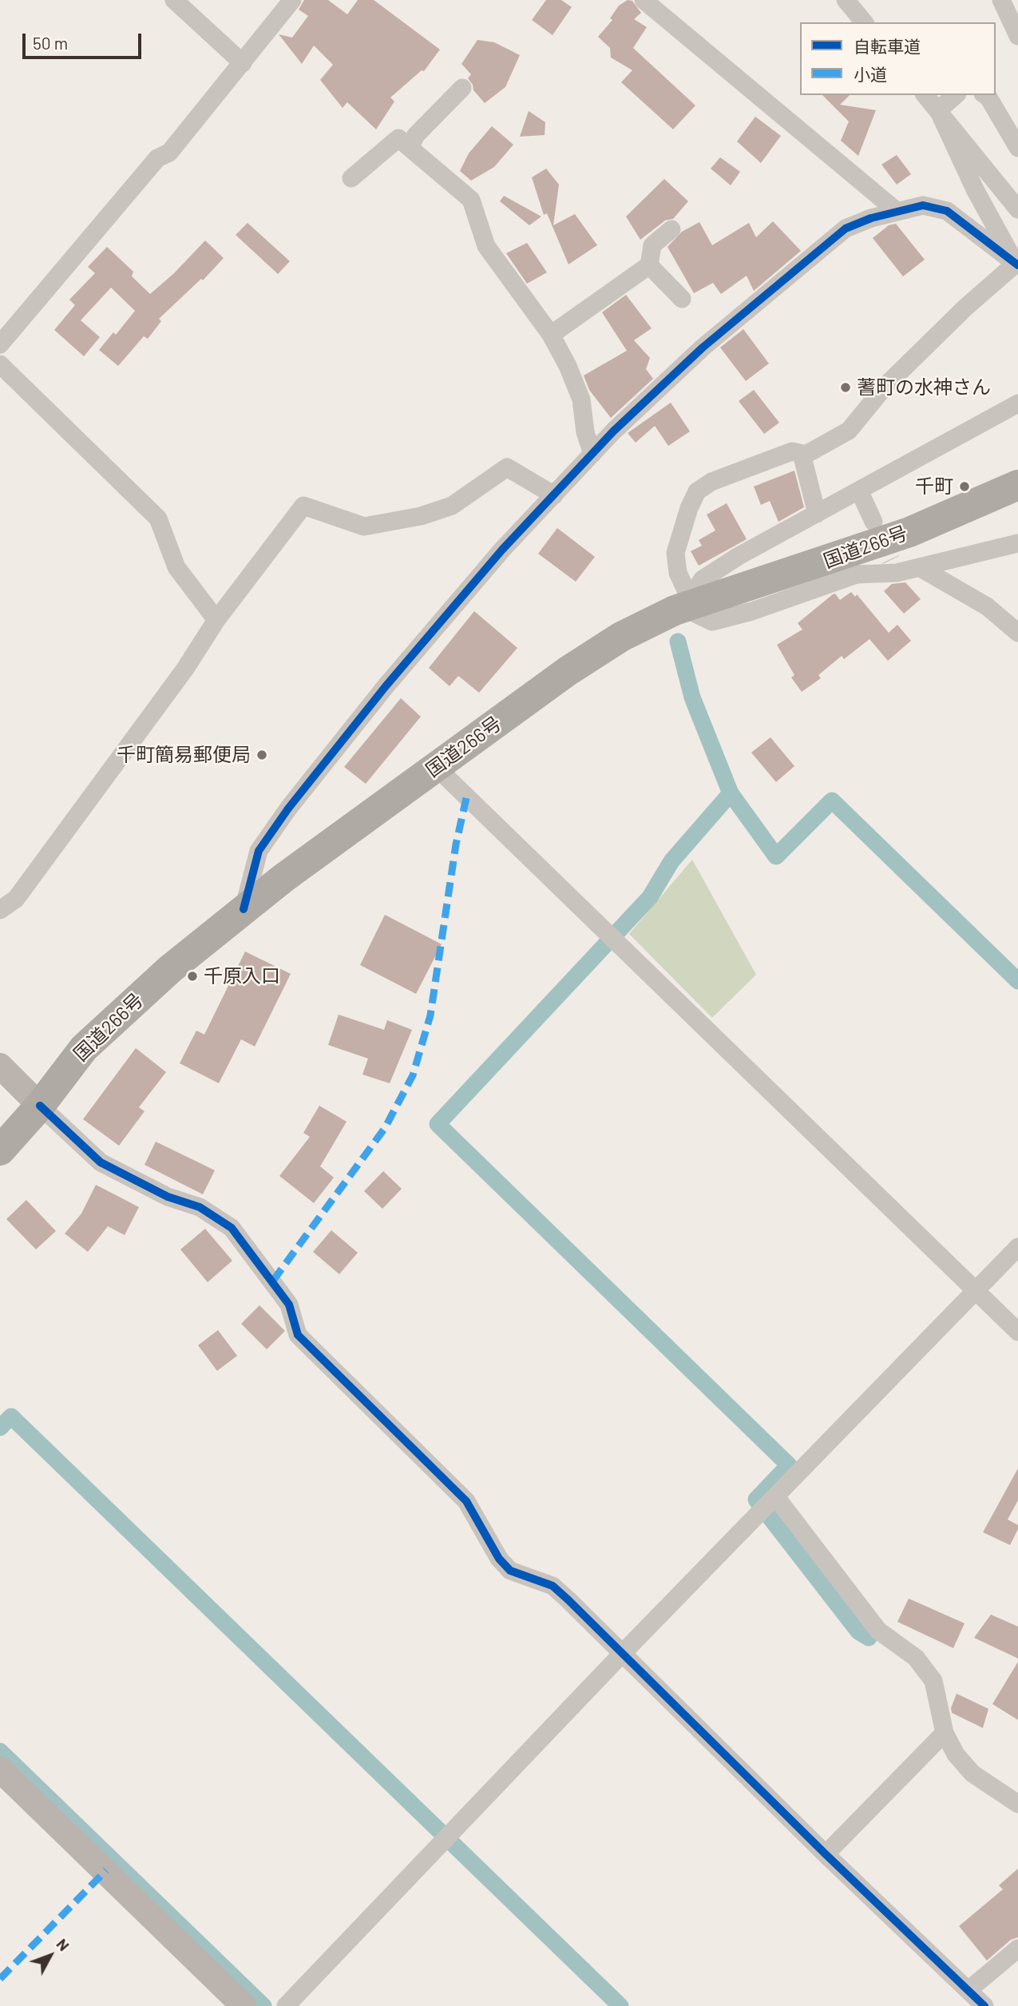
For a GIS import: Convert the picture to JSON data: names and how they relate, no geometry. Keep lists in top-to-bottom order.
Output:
{
  "streets": {
    "highway": ["国道266号"]
  },
  "places": [
    "蓍町の水神さん",
    "千町",
    "千町簡易郵便局",
    "千原入口"
  ],
  "legend": ["自転車道", "小道"],
  "scale_bar": "50 m",
  "north": "top right"
}
